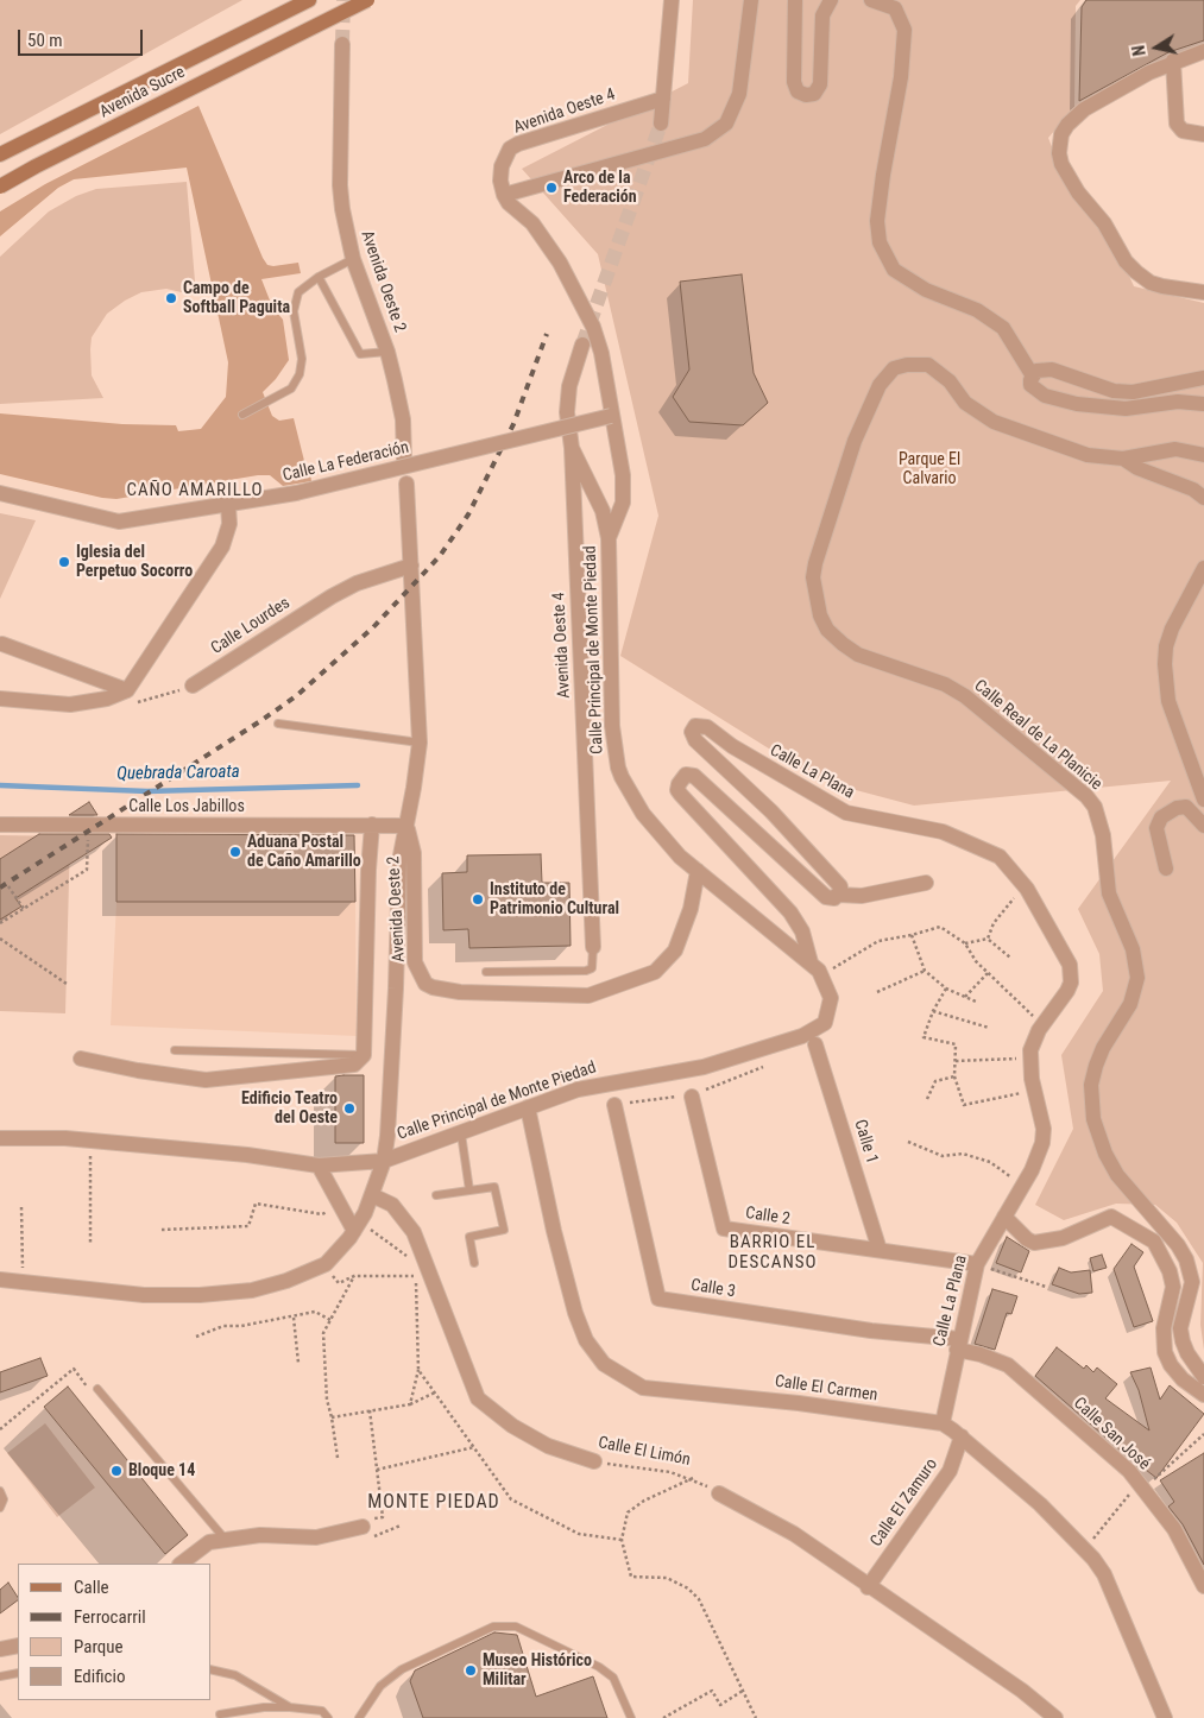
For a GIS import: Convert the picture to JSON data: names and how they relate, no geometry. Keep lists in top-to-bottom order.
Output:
{
  "streets": {
    "main road": ["Avenida Sucre"],
    "street": [
      "Avenida Oeste 4",
      "Avenida Oeste 2",
      "Calle La Federación",
      "Calle Lourdes",
      "Calle Principal de Monte Piedad",
      "Calle Real de La Planicie",
      "Calle La Plana",
      "Calle Los Jabillos",
      "Calle 1",
      "Calle 2",
      "Calle 3",
      "Calle El Carmen",
      "Calle San José",
      "Calle El Limón",
      "Calle El Zamuro"
    ]
  },
  "crossings": [
    ["Avenida Oeste 4", "Calle Principal de Monte Piedad"],
    ["Avenida Oeste 2", "Calle Lourdes"],
    ["Avenida Oeste 2", "Calle Principal de Monte Piedad"],
    ["Avenida Oeste 2", "Calle Los Jabillos"],
    ["Calle Principal de Monte Piedad", "Calle El Carmen"],
    ["Calle La Plana", "Calle 2"],
    ["Calle La Plana", "Calle 3"],
    ["Calle La Plana", "Calle El Carmen"],
    ["Calle La Plana", "Calle San José"],
    ["Calle 1", "Calle 2"],
    ["Calle 3", "Calle San José"],
    ["Calle El Carmen", "Calle El Zamuro"]
  ],
  "districts": ["CAÑO AMARILLO", "BARRIO EL DESCANSO", "MONTE PIEDAD"],
  "water": ["Quebrada Caroata"],
  "parks": ["Parque El Calvario"],
  "places": [
    "Arco de la Federación",
    "Campo de Softball Paguita",
    "Iglesia del Perpetuo Socorro",
    "Aduana Postal de Caño Amarillo",
    "Instituto de Patrimonio Cultural",
    "Edificio Teatro del Oeste",
    "Bloque 14",
    "Museo Histórico Militar"
  ],
  "legend": [
    "Calle",
    "Ferrocarril",
    "Parque",
    "Edificio"
  ],
  "scale_bar": "50 m",
  "north": "left"
}
